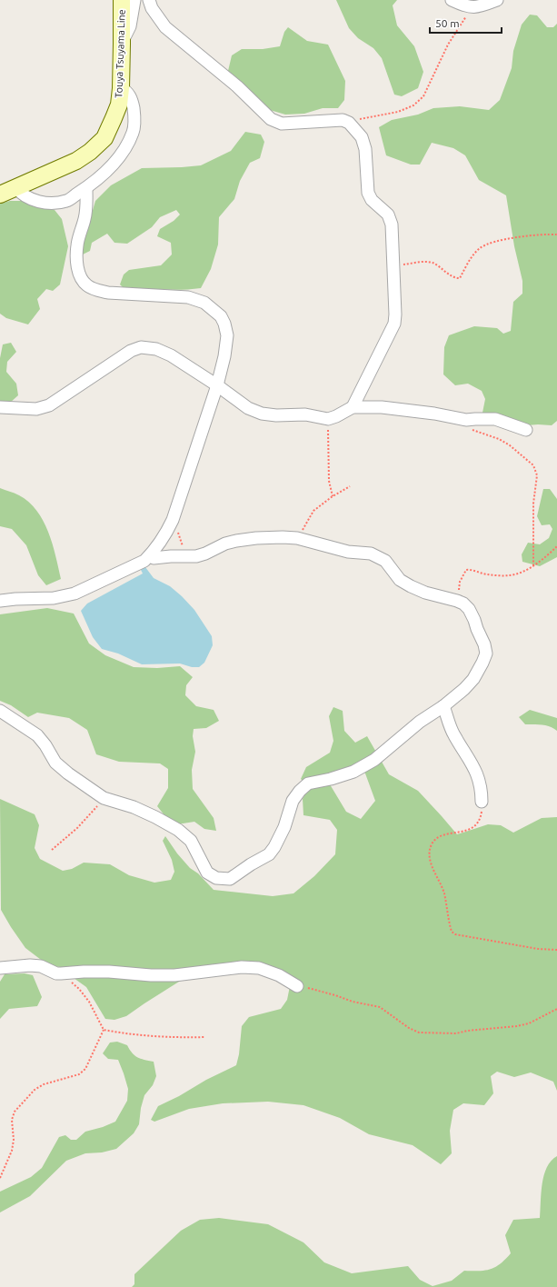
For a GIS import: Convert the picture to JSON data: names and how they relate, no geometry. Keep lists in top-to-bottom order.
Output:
{
  "streets": {
    "main road": ["Touya Tsuyama Line"]
  },
  "scale_bar": "50 m"
}
